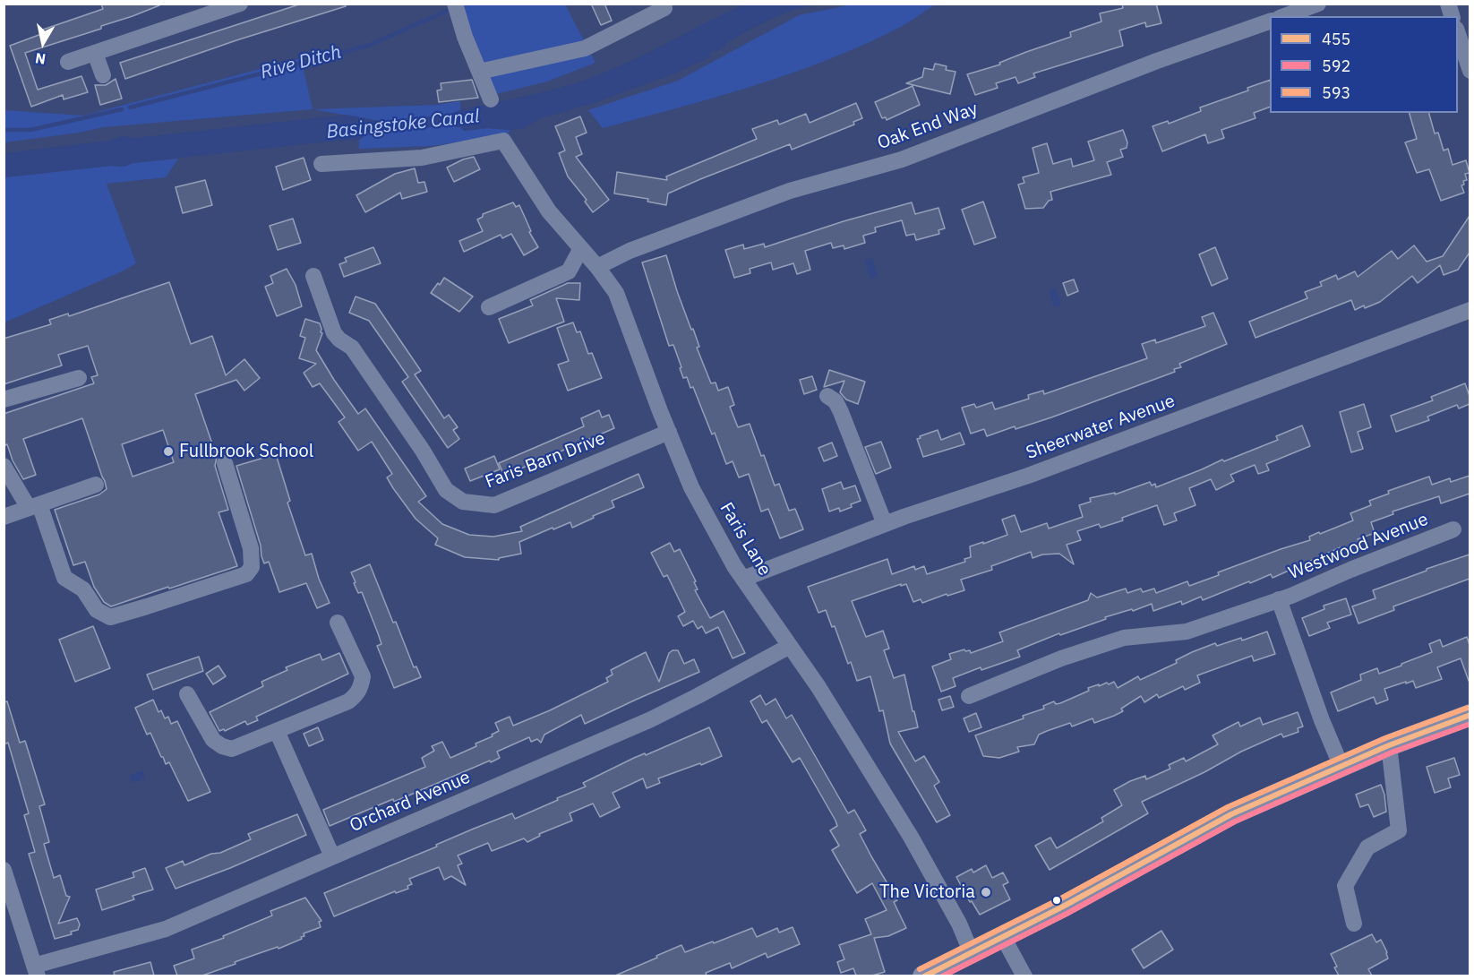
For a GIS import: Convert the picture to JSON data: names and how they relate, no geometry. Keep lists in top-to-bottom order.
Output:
{
  "streets": {
    "street": [
      "Oak End Way",
      "Sheerwater Avenue",
      "Faris Barn Drive",
      "Faris Lane",
      "Westwood Avenue",
      "Orchard Avenue"
    ]
  },
  "crossings": [
    ["Oak End Way", "Faris Lane"],
    ["Sheerwater Avenue", "Faris Lane"],
    ["Faris Barn Drive", "Faris Lane"],
    ["Faris Lane", "Orchard Avenue"]
  ],
  "water": ["Rive Ditch", "Basingstoke Canal"],
  "places": ["Fullbrook School", "The Victoria"],
  "lines": ["transit line 593", "transit line 455", "transit line 592"],
  "legend": ["455", "592", "593"],
  "north": "bottom"
}
